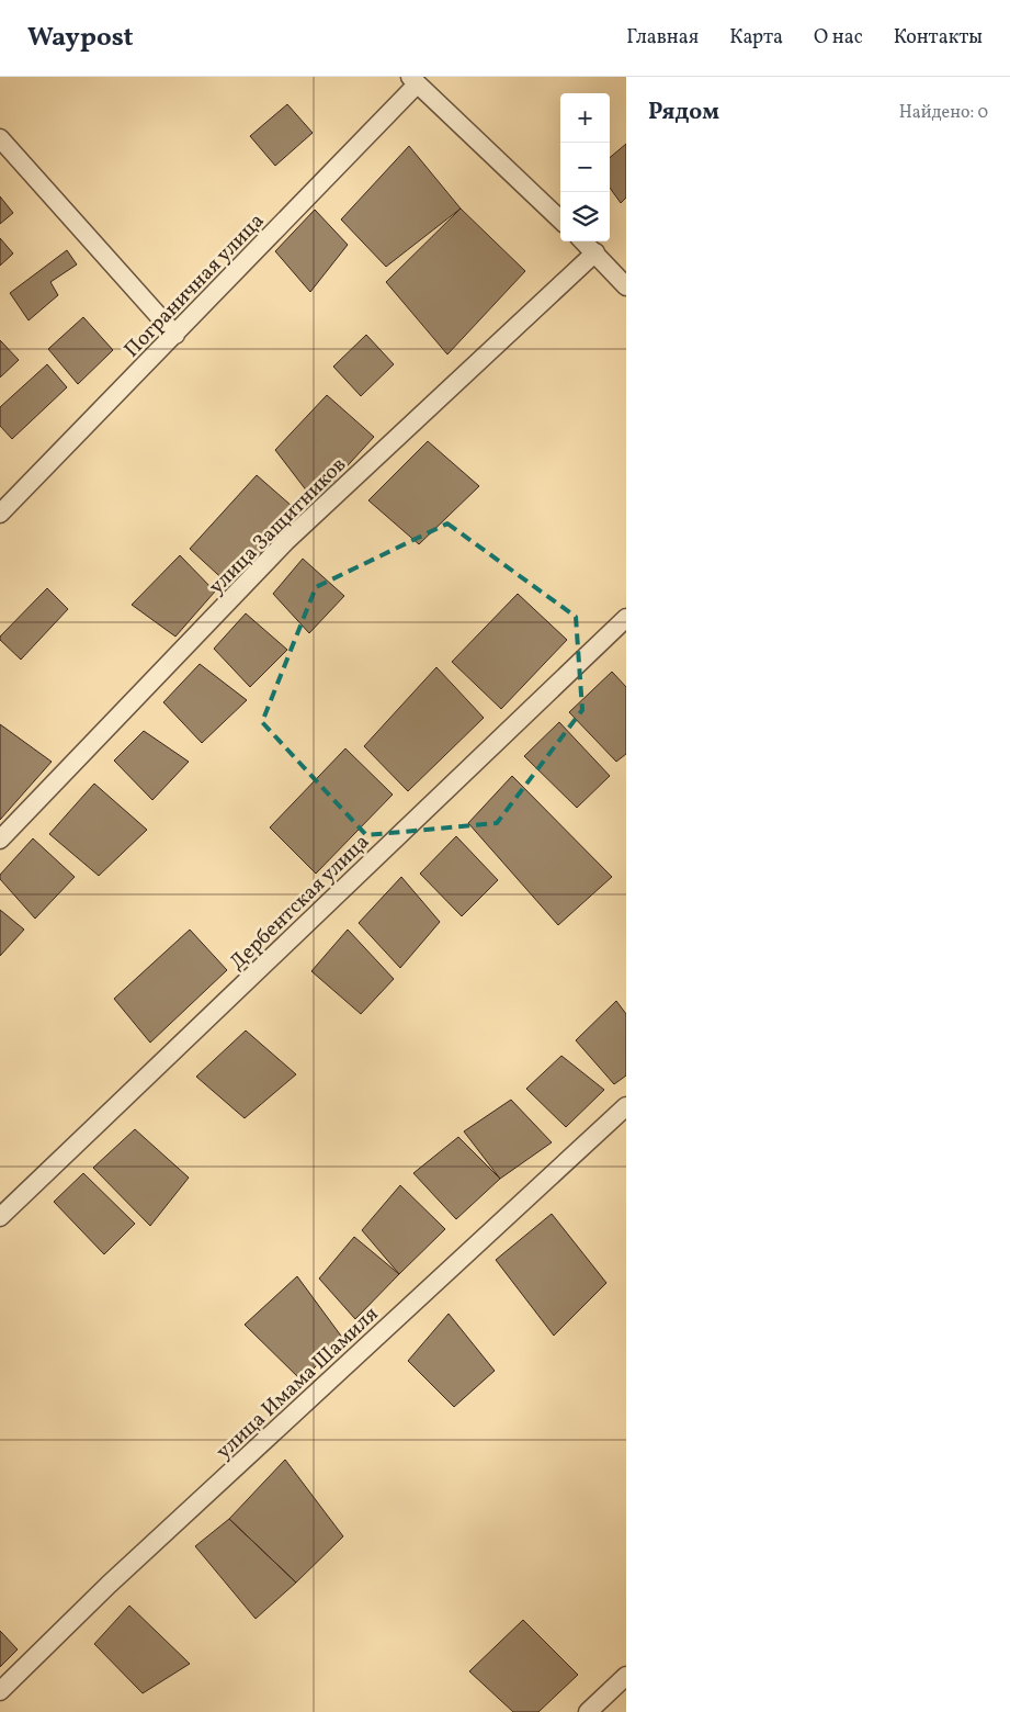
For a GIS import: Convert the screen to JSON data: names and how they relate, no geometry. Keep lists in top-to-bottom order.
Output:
{
  "streets": {
    "street": [
      "Пограничная улица",
      "улица Защитников",
      "Дербентская улица",
      "улица Имама Шамиля"
    ]
  },
  "page": {
    "header": "Waypost",
    "nav": [
      "Главная",
      "Карта",
      "О нас",
      "Контакты"
    ],
    "heading": ["Рядом", "Найдено: 0"],
    "map_buttons": ["+", "−"]
  }
}
